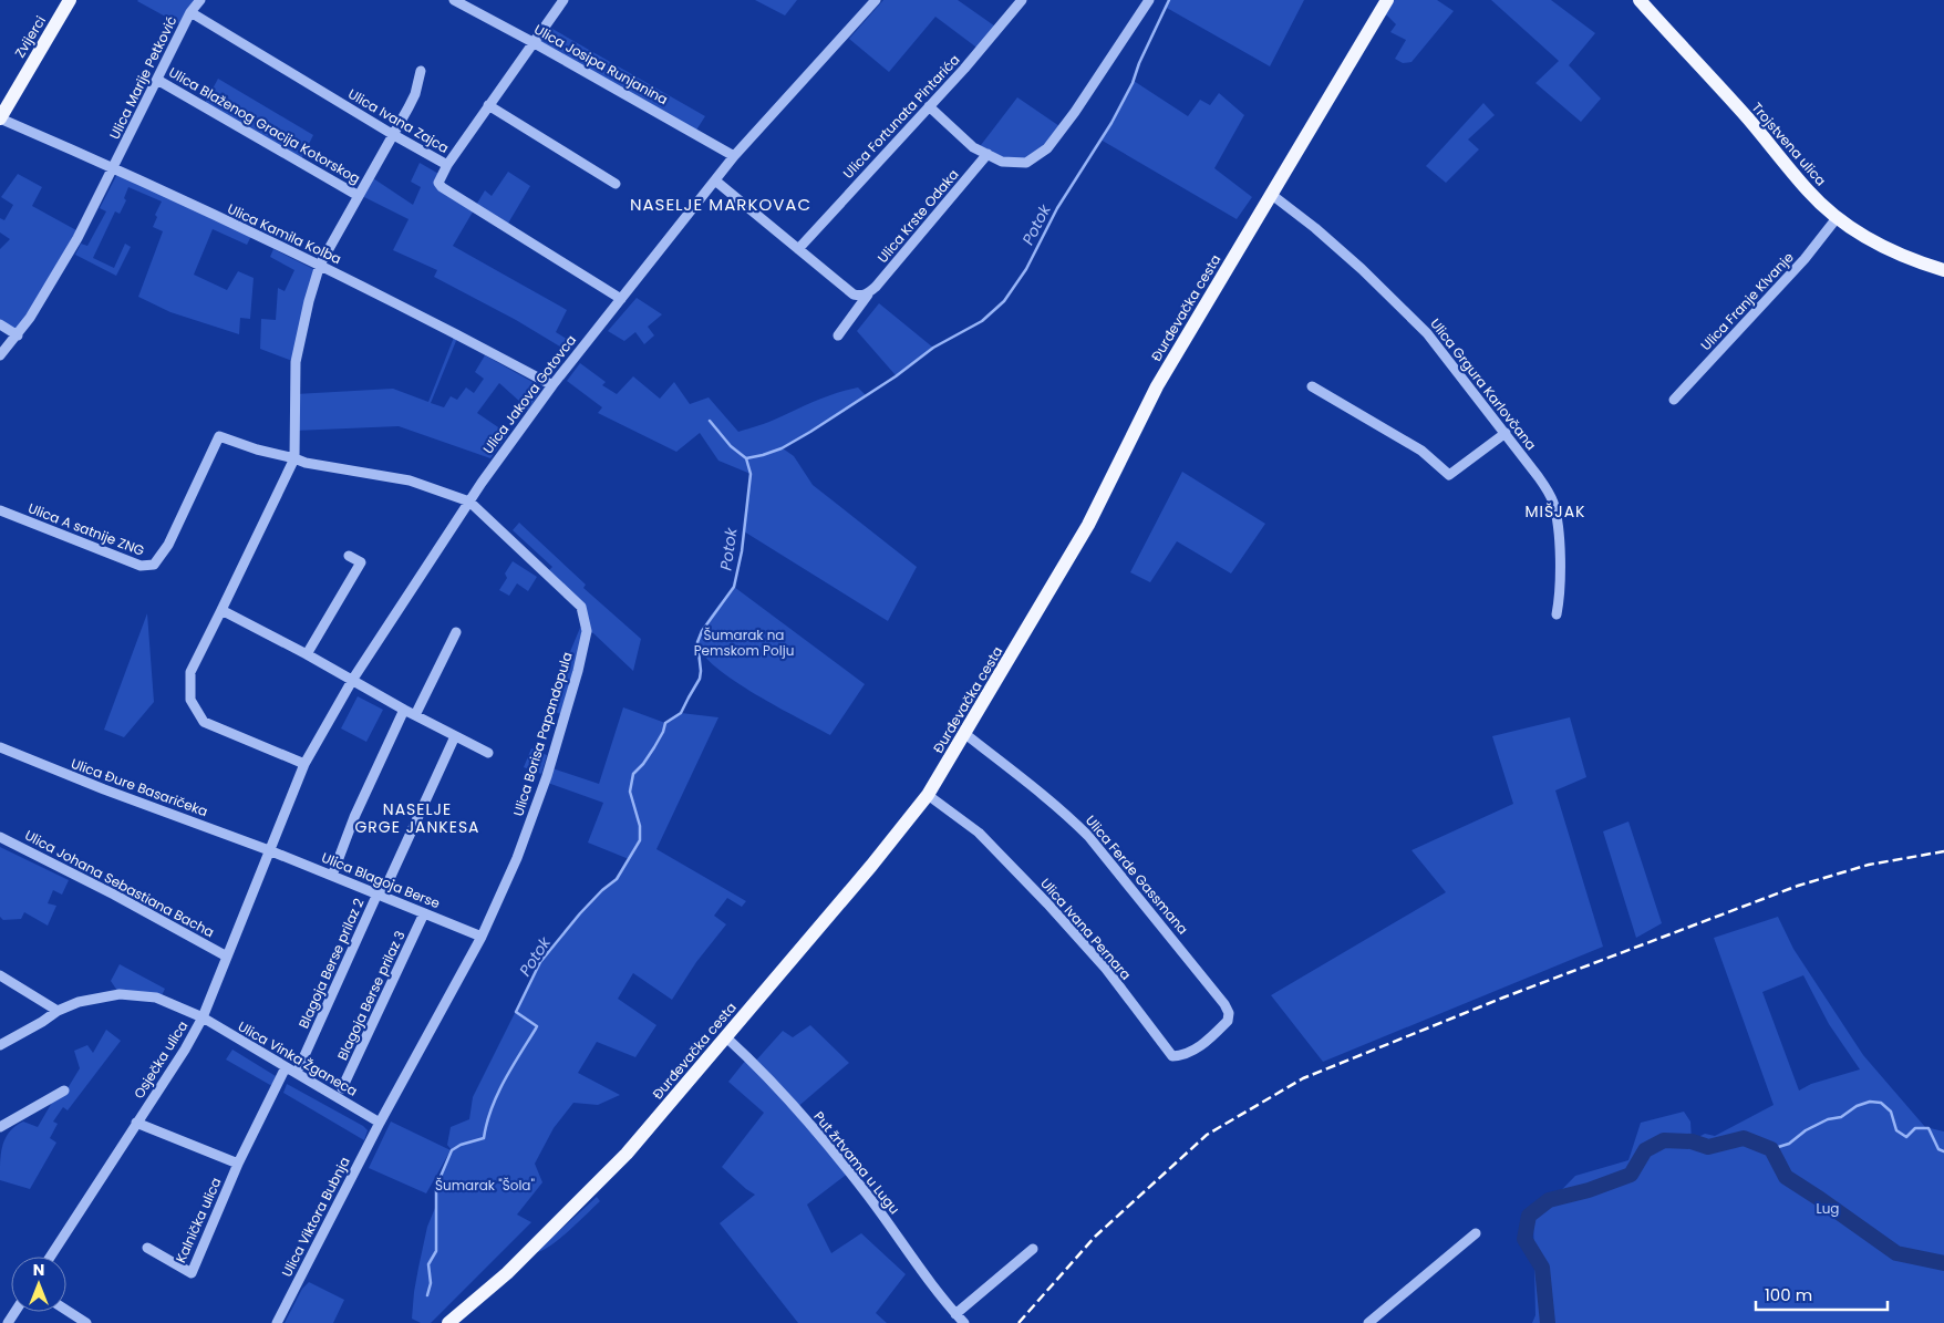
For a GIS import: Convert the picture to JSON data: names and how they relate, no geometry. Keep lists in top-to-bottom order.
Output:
{
  "streets": {
    "main road": ["Zvijerci", "Trojstvena ulica", "Đurđevačka cesta"],
    "street": [
      "Ulica Josipa Runjanina",
      "Ulica Marije Petković",
      "Ulica Fortunata Pintarića",
      "Ulica Ivana Zajca",
      "Ulica Blaženog Gracija Kotorskog",
      "Ulica Krste Odaka",
      "Ulica Kamila Kolba",
      "Ulica Franje Klvanje",
      "Ulica Grgura Karlovčana",
      "Ulica Jakova Gotovca",
      "Ulica A satnije ZNG",
      "Ulica Borisa Papandopula",
      "Ulica Đure Basaričeka",
      "Ulica Ferde Gassmana",
      "Ulica Blagoja Berse",
      "Ulica Johana Sebastiana Bacha",
      "Ulica Ivana Pernara",
      "Blagoja Berse prilaz 2",
      "Blagoja Berse prilaz 3",
      "Ulica Vinka Žganeca",
      "Osječka ulica",
      "Put žrtvama u Lugu",
      "Ulica Viktora Bubnja",
      "Kalnička ulica"
    ]
  },
  "crossings": [
    ["Zvijerci", "Ulica Kamila Kolba"],
    ["Ulica Josipa Runjanina", "Ulica Jakova Gotovca"],
    ["Ulica Marije Petković", "Ulica Ivana Zajca"],
    ["Ulica Marije Petković", "Ulica Blaženog Gracija Kotorskog"],
    ["Ulica Marije Petković", "Ulica Kamila Kolba"],
    ["Ulica Ivana Zajca", "Ulica Jakova Gotovca"],
    ["Trojstvena ulica", "Ulica Franje Klvanje"],
    ["Ulica Kamila Kolba", "Ulica Jakova Gotovca"],
    ["Đurđevačka cesta", "Ulica Grgura Karlovčana"],
    ["Đurđevačka cesta", "Ulica Ferde Gassmana"],
    ["Đurđevačka cesta", "Ulica Ivana Pernara"],
    ["Đurđevačka cesta", "Put žrtvama u Lugu"],
    ["Ulica Jakova Gotovca", "Ulica Borisa Papandopula"],
    ["Ulica Jakova Gotovca", "Ulica Đure Basaričeka"],
    ["Ulica Jakova Gotovca", "Ulica Blagoja Berse"],
    ["Ulica Jakova Gotovca", "Osječka ulica"],
    ["Ulica Borisa Papandopula", "Ulica Blagoja Berse"],
    ["Ulica Borisa Papandopula", "Ulica Vinka Žganeca"],
    ["Ulica Borisa Papandopula", "Ulica Viktora Bubnja"],
    ["Ulica Đure Basaričeka", "Ulica Blagoja Berse"],
    ["Ulica Đure Basaričeka", "Osječka ulica"],
    ["Ulica Ferde Gassmana", "Ulica Ivana Pernara"],
    ["Ulica Blagoja Berse", "Blagoja Berse prilaz 2"],
    ["Ulica Blagoja Berse", "Blagoja Berse prilaz 3"],
    ["Ulica Blagoja Berse", "Osječka ulica"],
    ["Ulica Johana Sebastiana Bacha", "Osječka ulica"],
    ["Blagoja Berse prilaz 2", "Ulica Vinka Žganeca"],
    ["Ulica Vinka Žganeca", "Osječka ulica"],
    ["Ulica Vinka Žganeca", "Ulica Viktora Bubnja"],
    ["Ulica Vinka Žganeca", "Kalnička ulica"]
  ],
  "districts": ["NASELJE MARKOVAC", "MIŠJAK", "NASELJE GRGE JANKESA"],
  "water": ["Potok"],
  "parks": ["Šumarak na Pemskom Polju", "Šumarak \"Šola\"", "Lug"],
  "scale_bar": "100 m",
  "north": "top"
}
